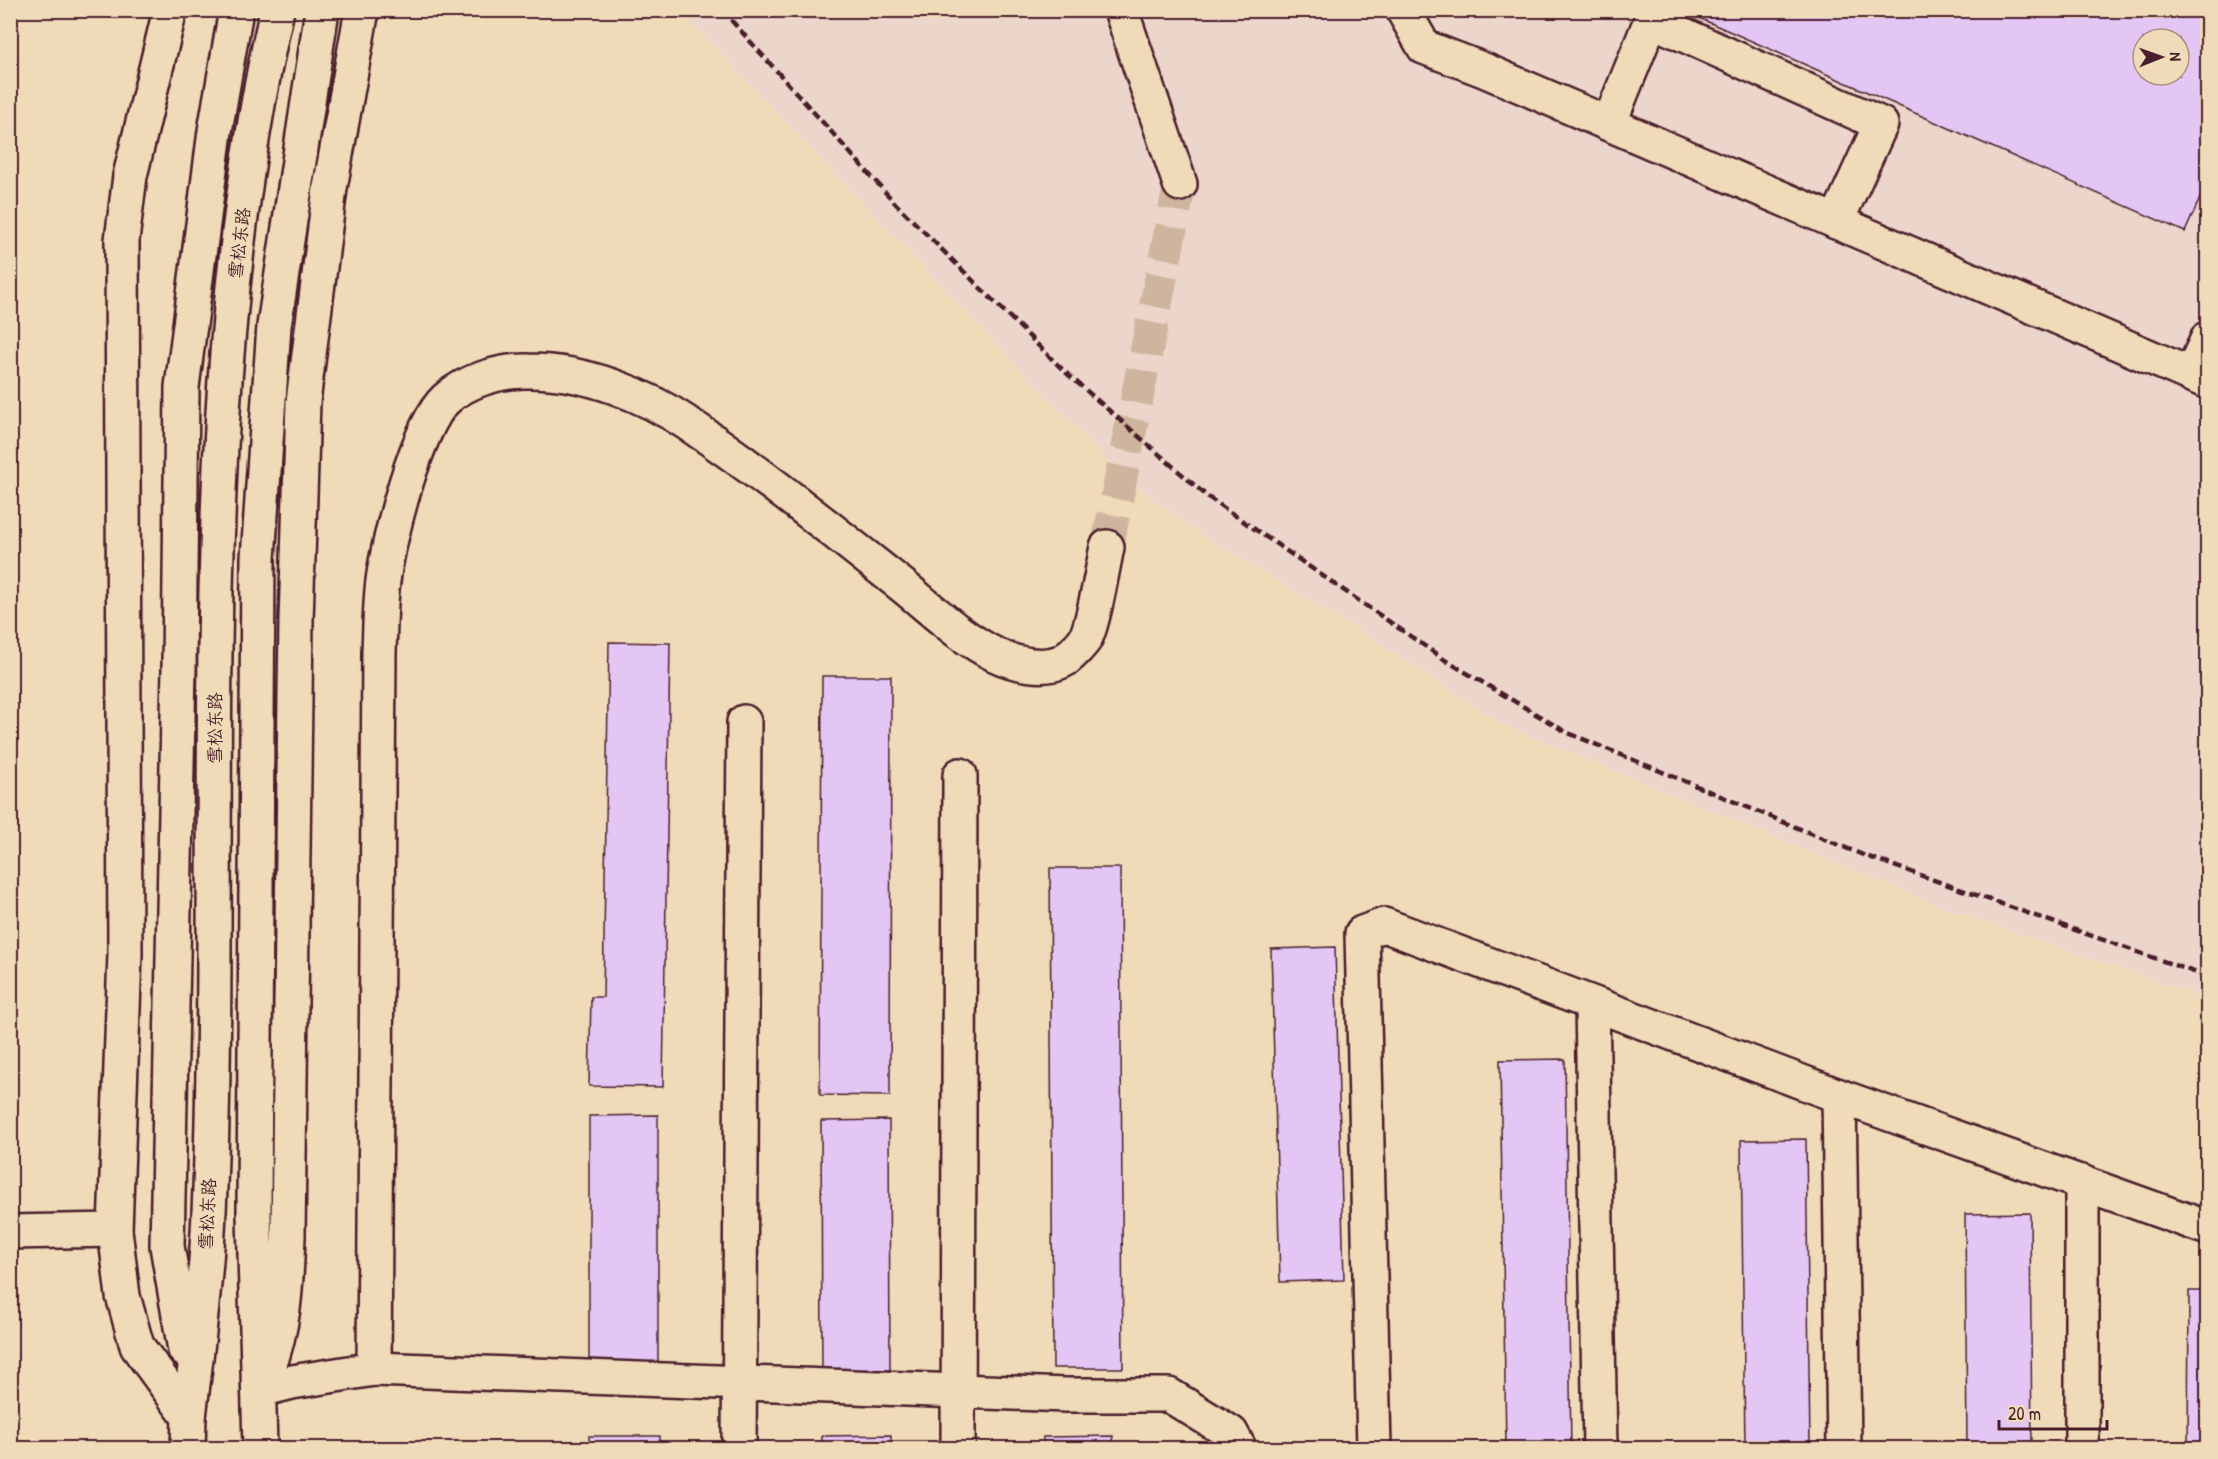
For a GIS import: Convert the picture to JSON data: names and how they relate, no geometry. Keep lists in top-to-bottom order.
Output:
{
  "streets": {
    "street": ["雪松东路"]
  },
  "scale_bar": "20 m",
  "north": "right"
}
